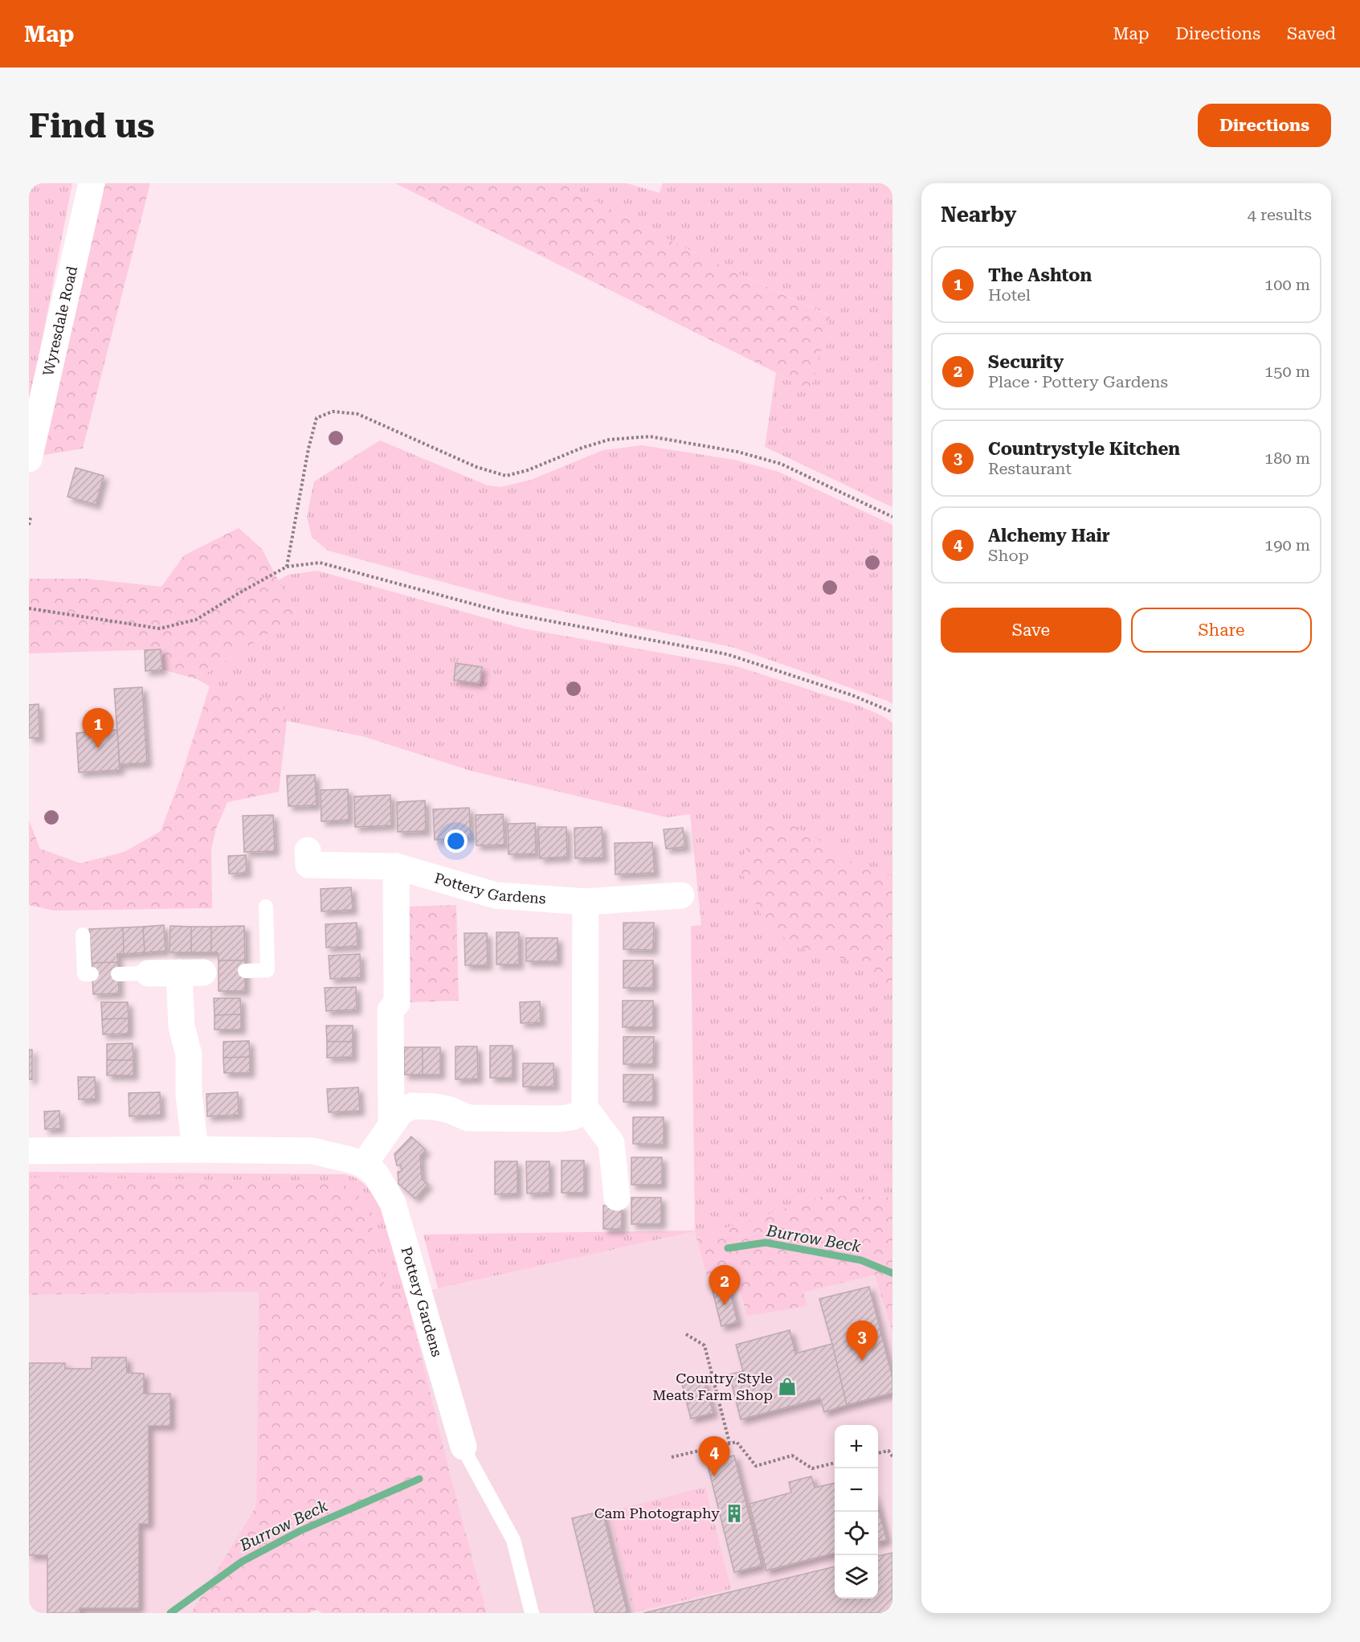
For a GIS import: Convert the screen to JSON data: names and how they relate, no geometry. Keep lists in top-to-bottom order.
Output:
{
  "streets": {
    "street": ["Wyresdale Road", "Pottery Gardens"]
  },
  "water": ["Burrow Beck"],
  "places": {
    "shop": ["Country Style Meats Farm Shop"],
    "building": ["Cam Photography"]
  },
  "page": {
    "header": "Map",
    "nav": ["Map", "Directions", "Saved"],
    "buttons": [
      "Directions",
      ["Save", "Share"]
    ],
    "title": "Find us",
    "heading": ["Nearby", "4 results"],
    "list": [
      {
        "mark": "1",
        "name": "The Ashton",
        "note": "Hotel",
        "value": "100 m"
      },
      {
        "mark": "2",
        "name": "Security",
        "note": "Place · Pottery Gardens",
        "value": "150 m"
      },
      {
        "mark": "3",
        "name": "Countrystyle Kitchen",
        "note": "Restaurant",
        "value": "180 m"
      },
      {
        "mark": "4",
        "name": "Alchemy Hair",
        "note": "Shop",
        "value": "190 m"
      }
    ],
    "pins": [
      "1",
      "2",
      "3",
      "4"
    ],
    "map_buttons": ["+", "−"]
  }
}
